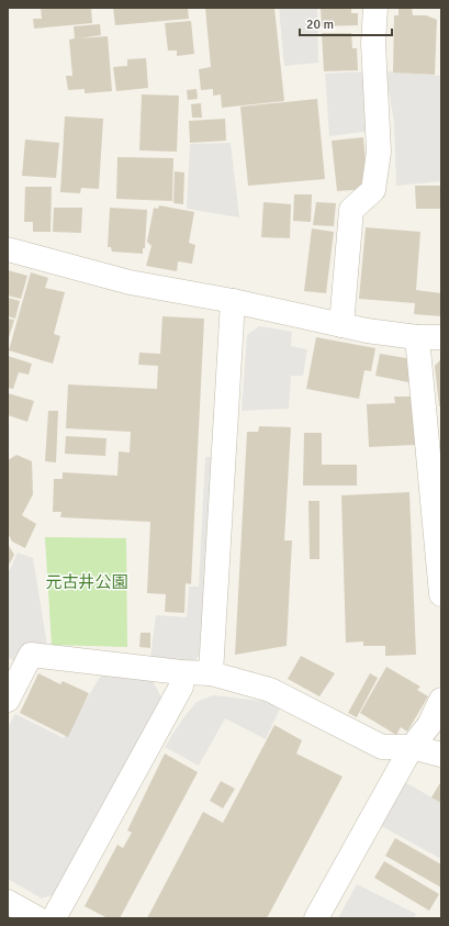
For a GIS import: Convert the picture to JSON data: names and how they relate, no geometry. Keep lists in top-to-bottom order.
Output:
{
  "parks": ["元古井公園"],
  "scale_bar": "20 m"
}
